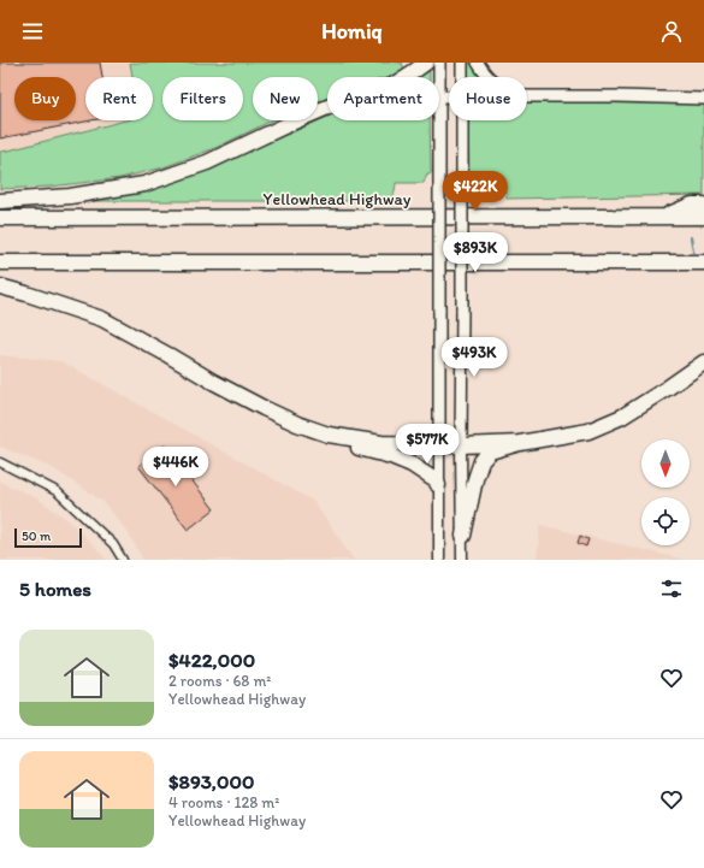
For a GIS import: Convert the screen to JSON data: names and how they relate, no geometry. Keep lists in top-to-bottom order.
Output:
{
  "streets": {
    "highway": ["Yellowhead Highway"]
  },
  "scale_bar": "50 m",
  "north": "bottom",
  "page": {
    "header": "Homiq",
    "chip": [
      "Buy",
      "Rent",
      "Filters",
      "New",
      "Apartment",
      "House"
    ],
    "price": [
      "$422K",
      "$893K",
      "$493K",
      "$577K",
      "$446K"
    ],
    "scale": "50 m",
    "heading": "5 homes",
    "list": [
      {
        "name": "$422,000",
        "note": "2 rooms · 68 m² · Yellowhead Highway"
      },
      {
        "name": "$893,000",
        "note": "4 rooms · 128 m² · Yellowhead Highway"
      }
    ]
  }
}
